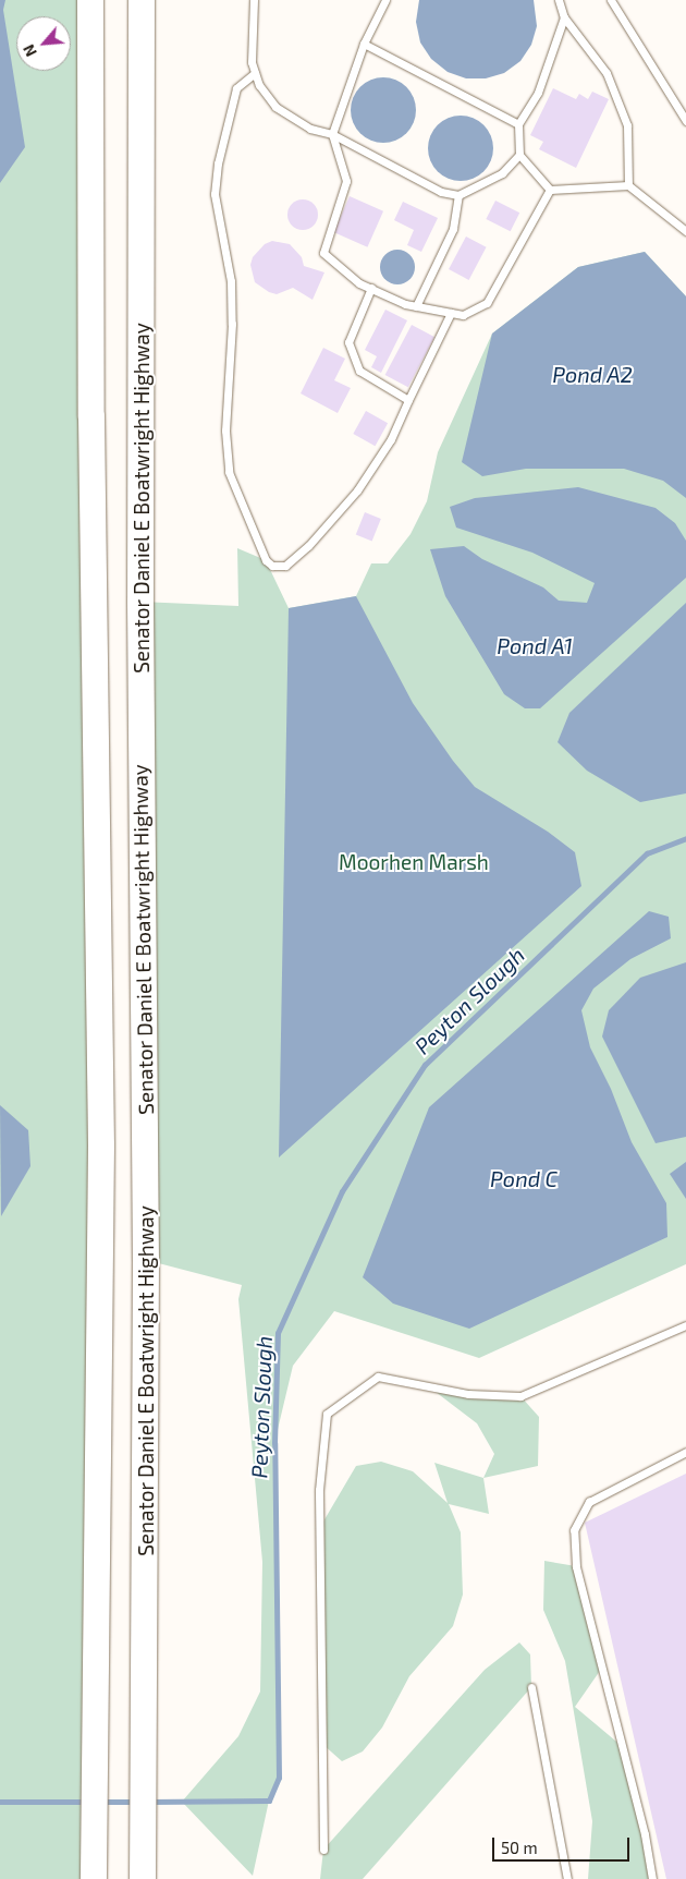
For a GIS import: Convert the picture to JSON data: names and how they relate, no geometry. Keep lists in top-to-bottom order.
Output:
{
  "streets": {
    "highway": ["Senator Daniel E Boatwright Highway"]
  },
  "water": [
    "Pond A2",
    "Pond A1",
    "Peyton Slough",
    "Pond C"
  ],
  "parks": ["Moorhen Marsh"],
  "scale_bar": "50 m",
  "north": "bottom left"
}
